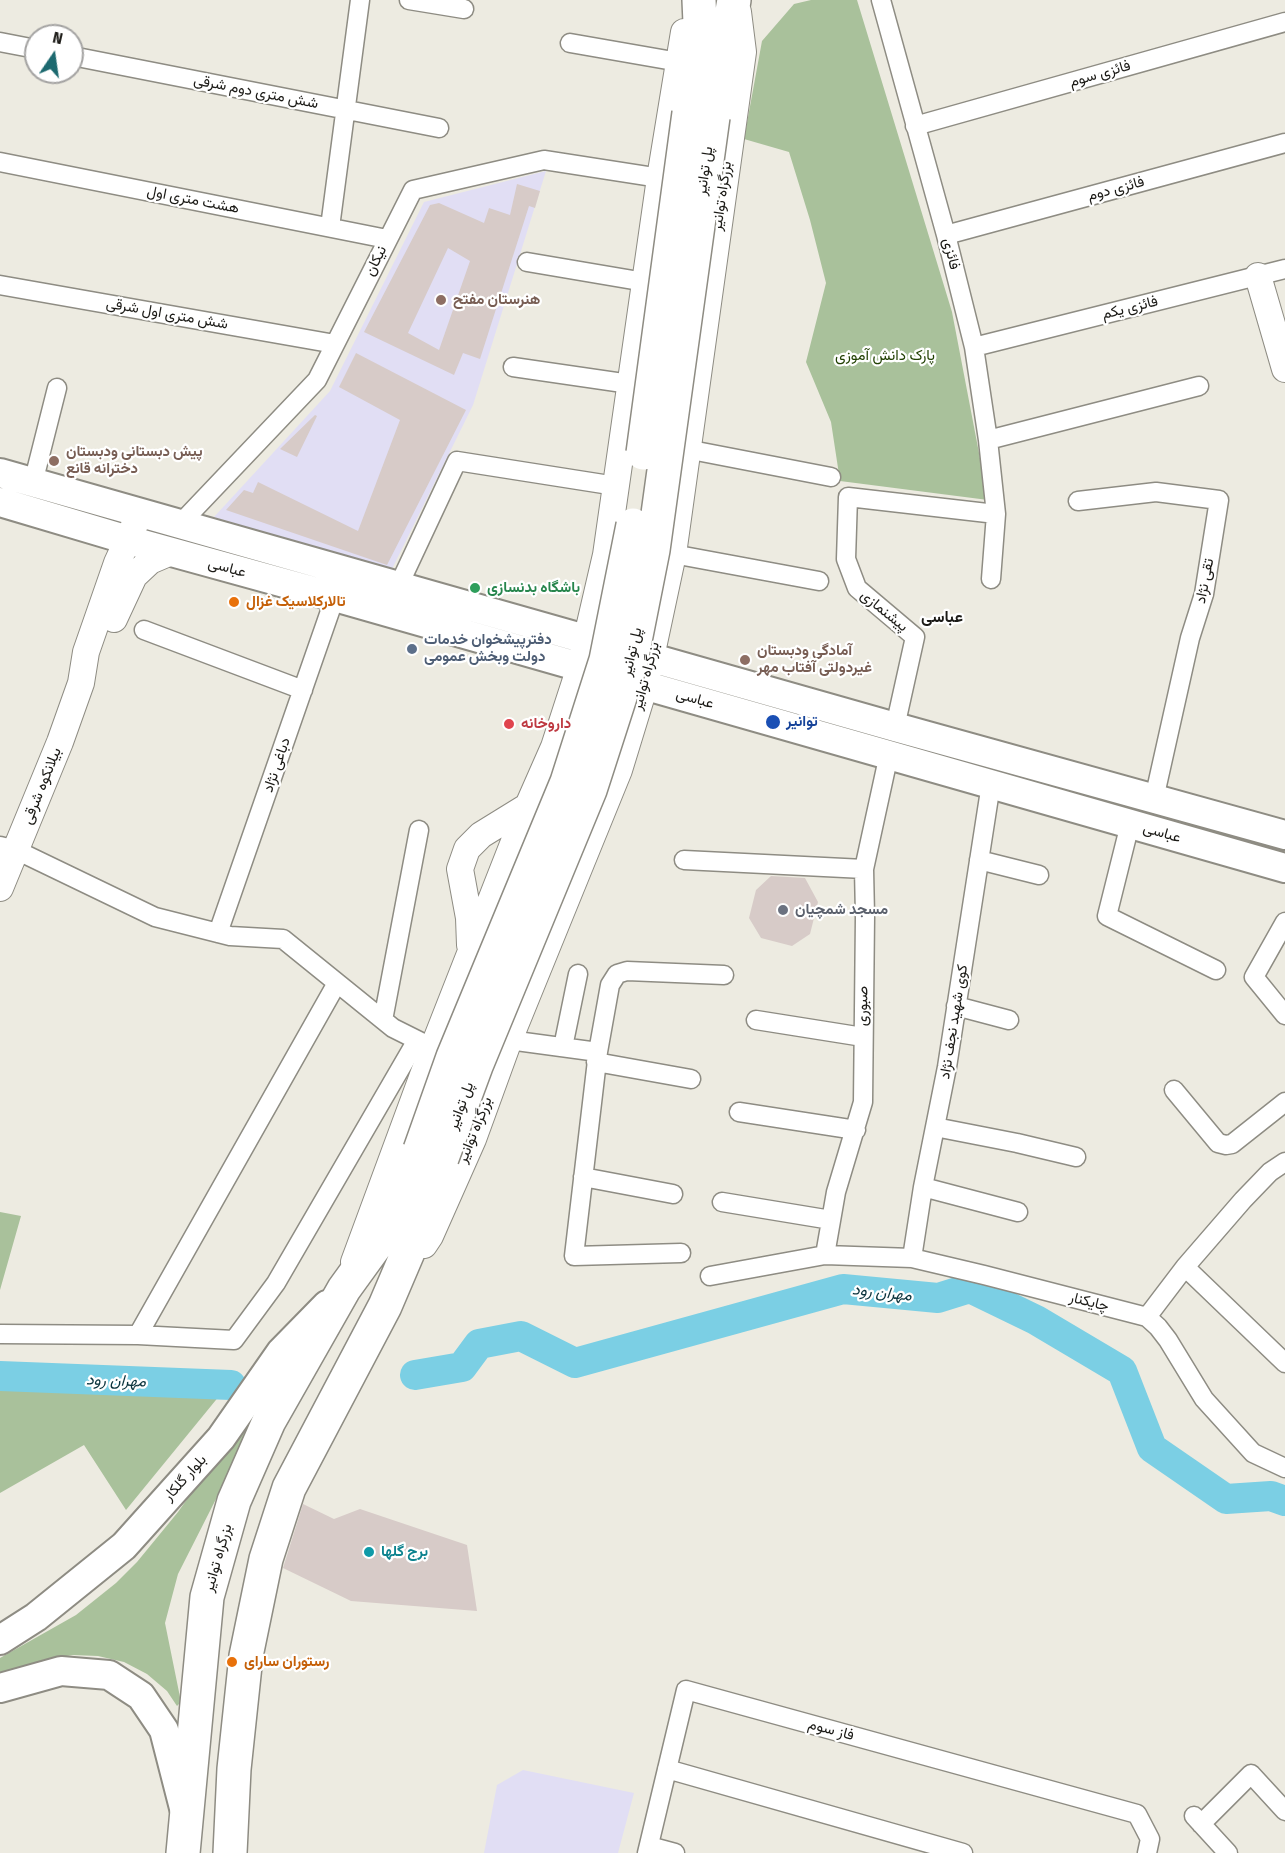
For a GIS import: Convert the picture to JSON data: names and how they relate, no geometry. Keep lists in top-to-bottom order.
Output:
{
  "streets": {
    "highway": ["پل توانیر", "بزرگراه توانیر"],
    "main road": ["عباسى", "بلوار گلکار"],
    "street": [
      "فائزی سوم",
      "شش متری دوم شرقی",
      "فائزی دوم",
      "هشت متری اول",
      "فائزی",
      "نیکان",
      "فائزی یکم",
      "شش متری اول شرقی",
      "تقی نژاد",
      "پیشنمازی",
      "دباغی نژاد",
      "بیلانکوه شرقی",
      "صبوری",
      "کوی شهید نجف نژاد",
      "چایکنار",
      "فاز سوم"
    ]
  },
  "crossings": [
    ["فائزی سوم", "فائزی"],
    ["پل توانیر", "بزرگراه توانیر"],
    ["فائزی دوم", "فائزی"],
    ["بزرگراه توانیر", "نیکان"],
    ["بزرگراه توانیر", "عباسى"],
    ["بزرگراه توانیر", "بلوار گلکار"],
    ["هشت متری اول", "نیکان"],
    ["فائزی", "فائزی یکم"],
    ["فائزی", "پیشنمازی"],
    ["نیکان", "شش متری اول شرقی"],
    ["نیکان", "عباسى"],
    ["عباسى", "تقی نژاد"],
    ["عباسى", "پیشنمازی"],
    ["عباسى", "دباغی نژاد"],
    ["عباسى", "بیلانکوه شرقی"],
    ["عباسى", "صبوری"],
    ["عباسى", "کوی شهید نجف نژاد"],
    ["پیشنمازی", "صبوری"],
    ["صبوری", "چایکنار"],
    ["کوی شهید نجف نژاد", "چایکنار"]
  ],
  "districts": ["عباسی"],
  "water": ["مهران رود"],
  "parks": ["پارک دانش آموزی"],
  "places": [
    "هنرستان مفتح",
    "پیش دبستانی ودبستان دخترانه قانع",
    "باشگاه بدنسازی",
    "تالارکلاسیک غزال",
    "دفترپیشخوان خدمات دولت وبخش عمومی",
    "آمادگی ودبستان غیردولتی آفتاب مهر",
    "توانیر",
    "داروخانه",
    "مسجد شمچیان",
    "برج گلها",
    "رستوران ساراى"
  ],
  "north": "top"
}
